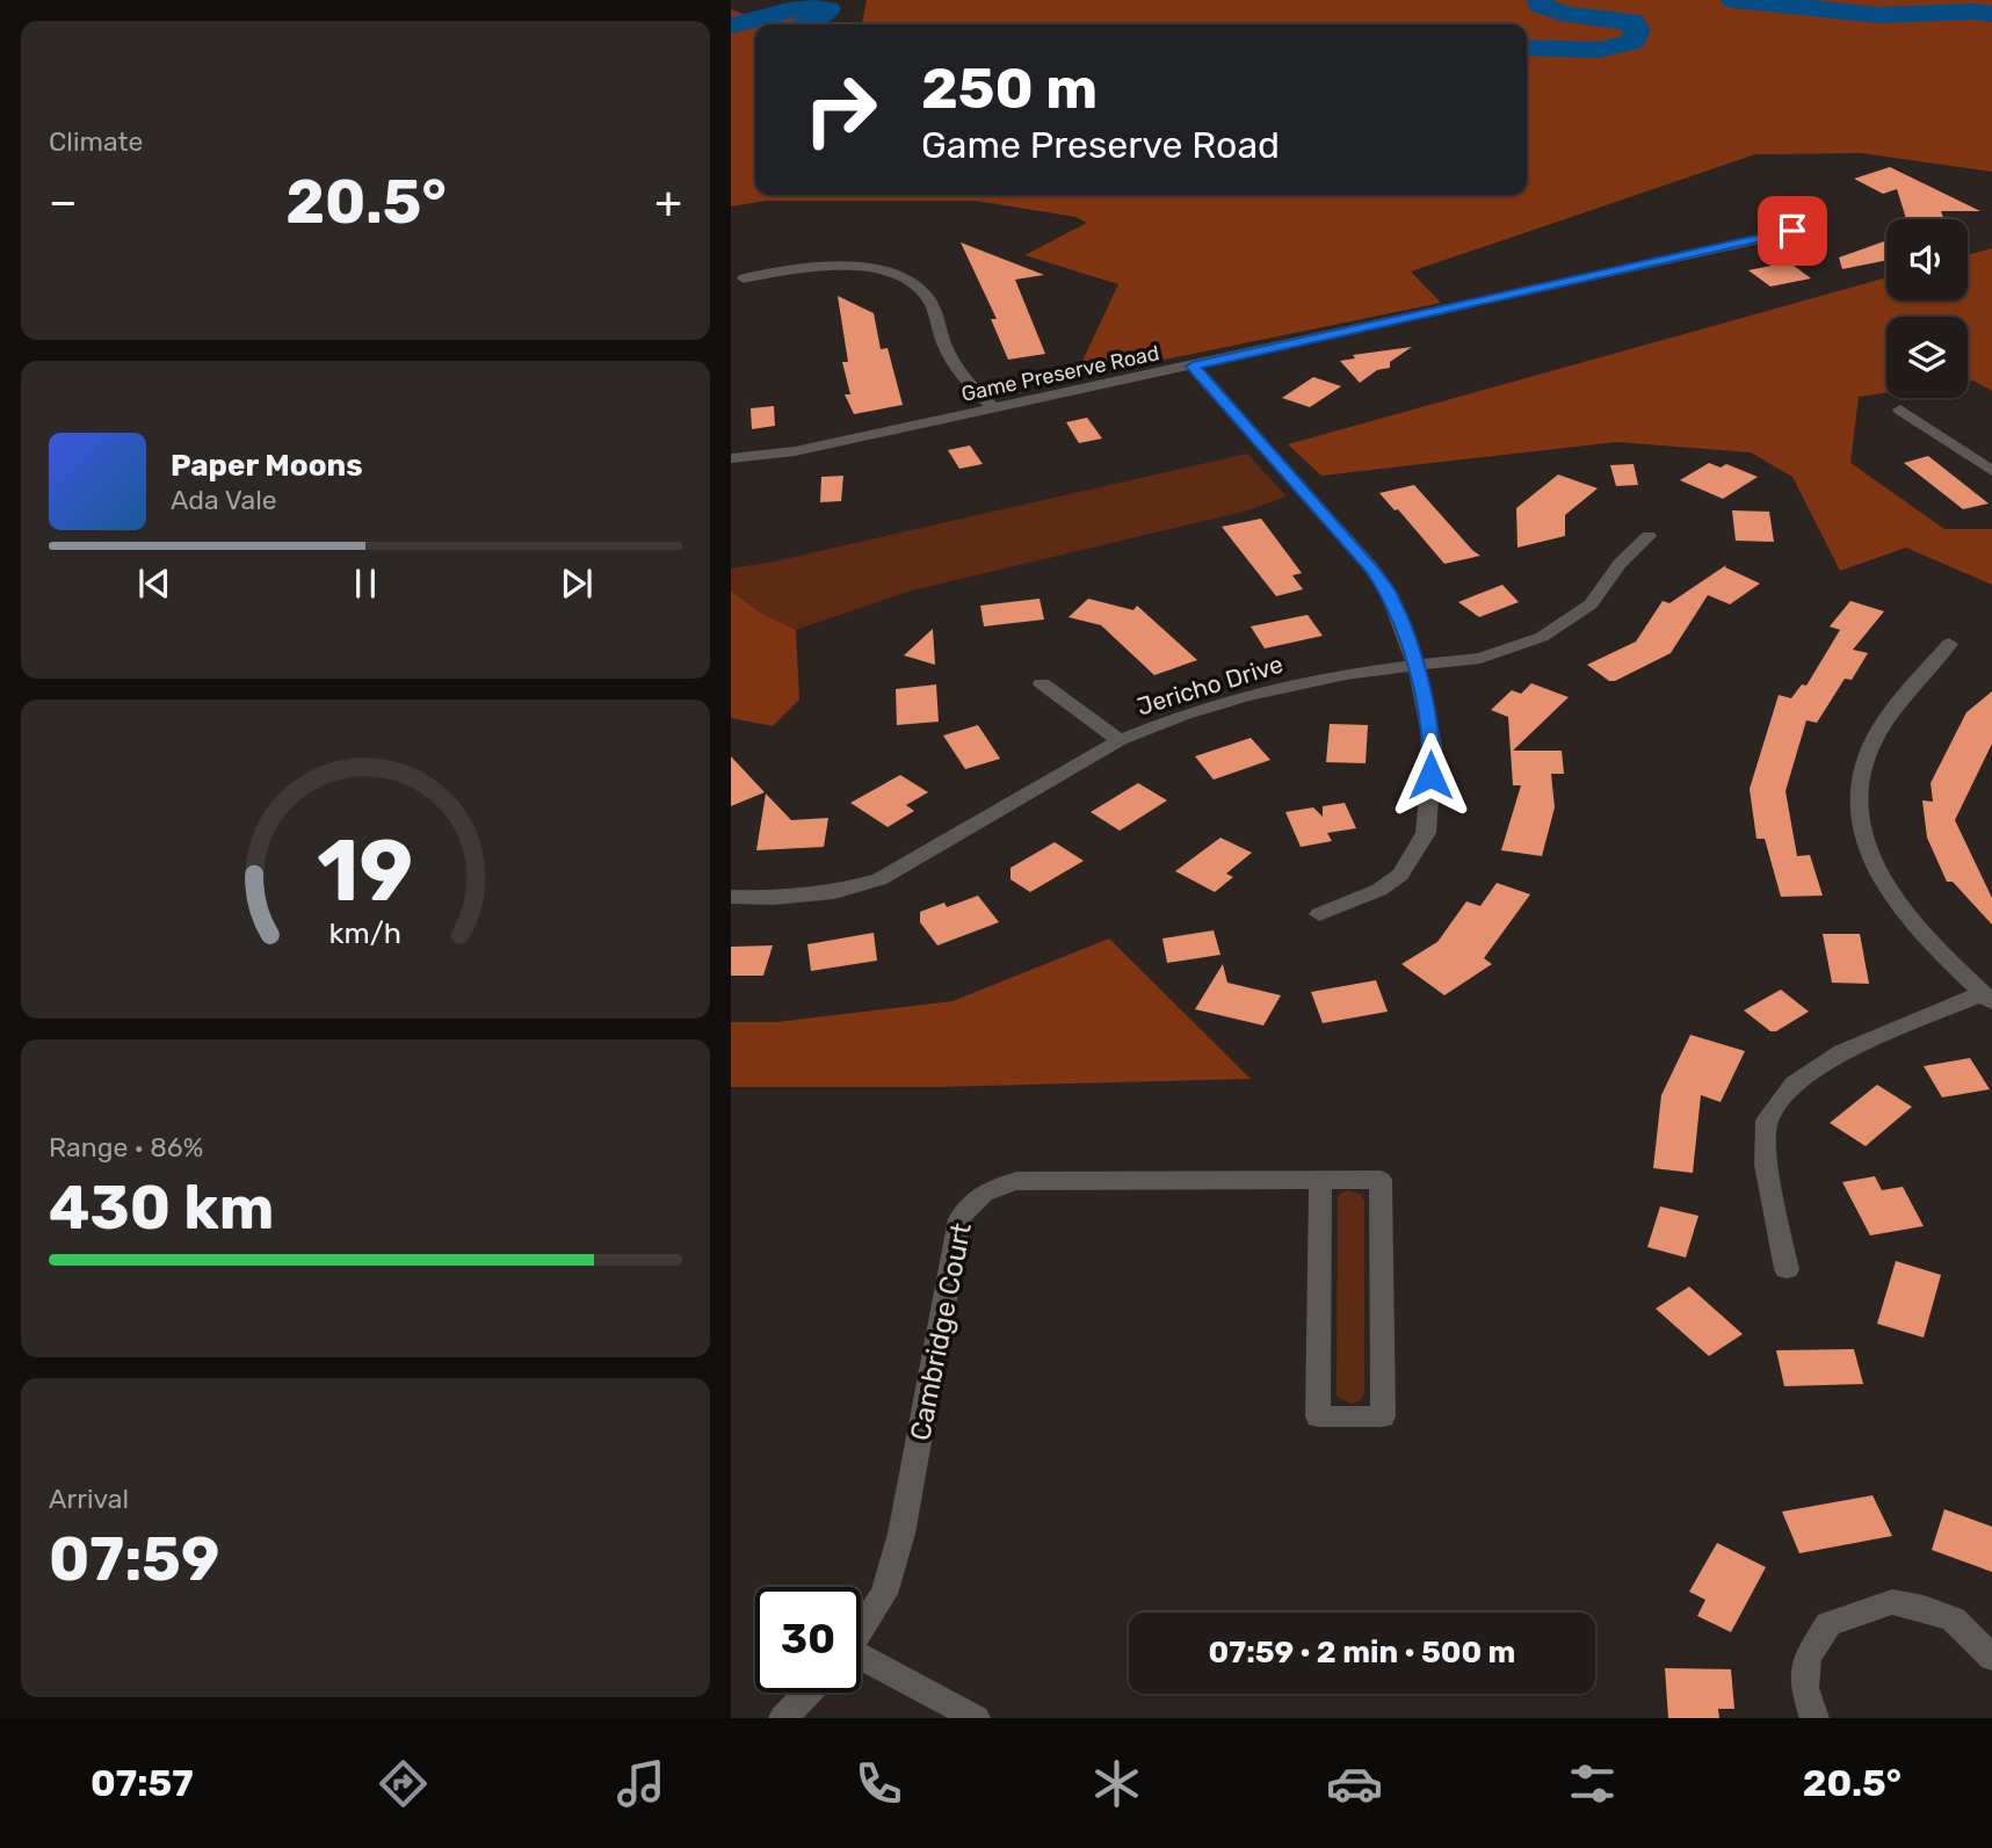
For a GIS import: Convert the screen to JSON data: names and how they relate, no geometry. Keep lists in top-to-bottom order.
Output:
{
  "streets": {
    "street": ["Game Preserve Road", "Jericho Drive", "Cambridge Court"]
  },
  "page": {
    "tile": [
      "Climate",
      ["Range · 86%", "430 km"],
      ["Arrival", "07:59"]
    ],
    "turn": ["250 m", "Game Preserve Road"],
    "heat": ["−", "20.5°", "+"],
    "song": ["Paper Moons", "Ada Vale"],
    "limit": "30",
    "trip": "07:59 · 2 min · 500 m",
    "tabs": ["07:57", "20.5°"],
    "gauge": ["19", "km/h"]
  }
}
